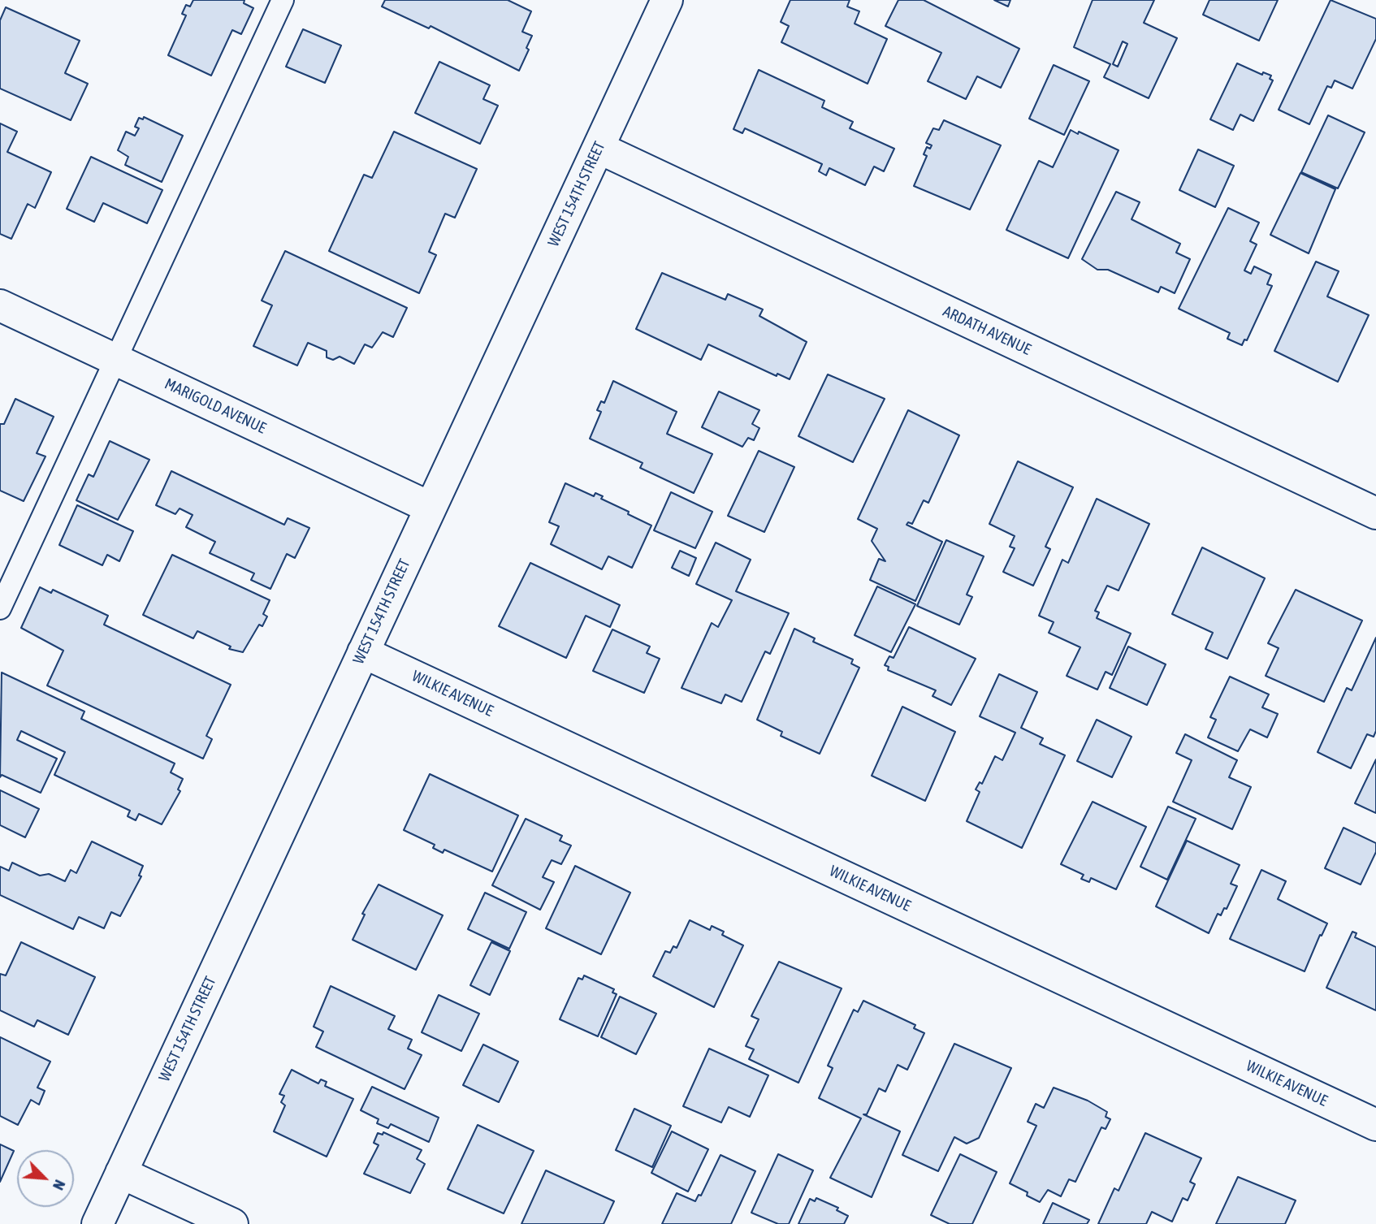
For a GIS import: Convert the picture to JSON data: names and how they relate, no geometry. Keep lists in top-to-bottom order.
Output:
{
  "streets": {
    "street": [
      "WEST 154TH STREET",
      "ARDATH AVENUE",
      "MARIGOLD AVENUE",
      "WILKIE AVENUE"
    ]
  },
  "crossings": [
    ["WEST 154TH STREET", "ARDATH AVENUE"],
    ["WEST 154TH STREET", "MARIGOLD AVENUE"],
    ["WEST 154TH STREET", "WILKIE AVENUE"]
  ],
  "north": "bottom right"
}
